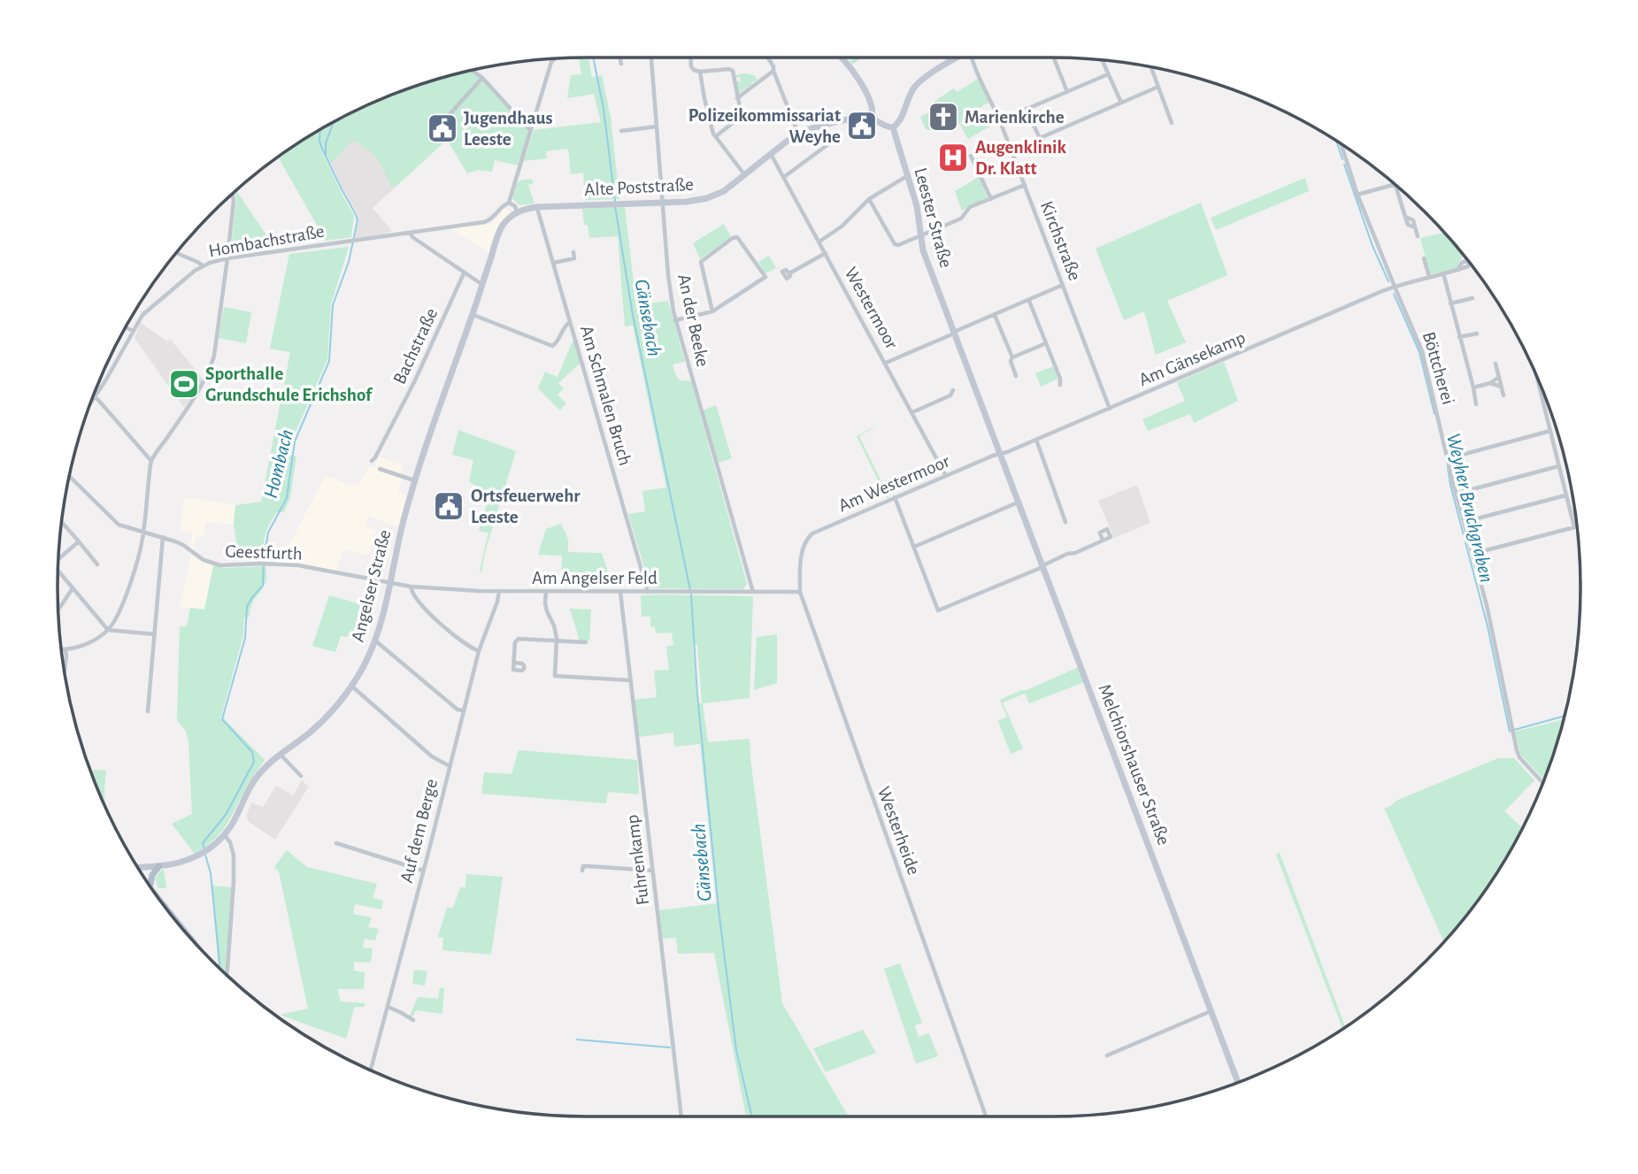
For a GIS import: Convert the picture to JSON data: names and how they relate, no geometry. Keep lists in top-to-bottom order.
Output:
{
  "streets": {
    "main road": [
      "Alte Poststraße",
      "Leester Straße",
      "Angelser Straße",
      "Melchiorshauser Straße"
    ],
    "street": [
      "Hombachstraße",
      "Kirchstraße",
      "Westermoor",
      "An der Beeke",
      "Bachstraße",
      "Am Gänsekamp",
      "Böttcherei",
      "Am Schmalen Bruch",
      "Am Westermoor",
      "Geestfurth",
      "Am Angelser Feld",
      "Auf dem Berge",
      "Westerheide",
      "Fuhrenkamp"
    ]
  },
  "crossings": [
    ["Alte Poststraße", "Westermoor"],
    ["Alte Poststraße", "An der Beeke"],
    ["Alte Poststraße", "Am Schmalen Bruch"],
    ["Alte Poststraße", "Angelser Straße"],
    ["Leester Straße", "Am Gänsekamp"],
    ["Leester Straße", "Am Westermoor"],
    ["Leester Straße", "Melchiorshauser Straße"],
    ["Kirchstraße", "Am Gänsekamp"],
    ["Westermoor", "Am Westermoor"],
    ["An der Beeke", "Am Angelser Feld"],
    ["Am Gänsekamp", "Böttcherei"],
    ["Am Gänsekamp", "Am Westermoor"],
    ["Am Gänsekamp", "Melchiorshauser Straße"],
    ["Am Schmalen Bruch", "Am Angelser Feld"],
    ["Am Westermoor", "Melchiorshauser Straße"],
    ["Am Westermoor", "Westerheide"],
    ["Geestfurth", "Am Angelser Feld"],
    ["Geestfurth", "Angelser Straße"],
    ["Am Angelser Feld", "Angelser Straße"],
    ["Am Angelser Feld", "Auf dem Berge"],
    ["Am Angelser Feld", "Westerheide"],
    ["Am Angelser Feld", "Fuhrenkamp"]
  ],
  "water": ["Gänsebach", "Hombach", "Weyher Bruchgraben"],
  "places": {
    "church": ["Marienkirche"],
    "public building": ["Polizeikommissariat Weyhe", "Jugendhaus Leeste", "Ortsfeuerwehr Leeste"],
    "hospital": ["Augenklinik Dr. Klatt"],
    "sports": ["Sporthalle Grundschule Erichshof"]
  }
}
